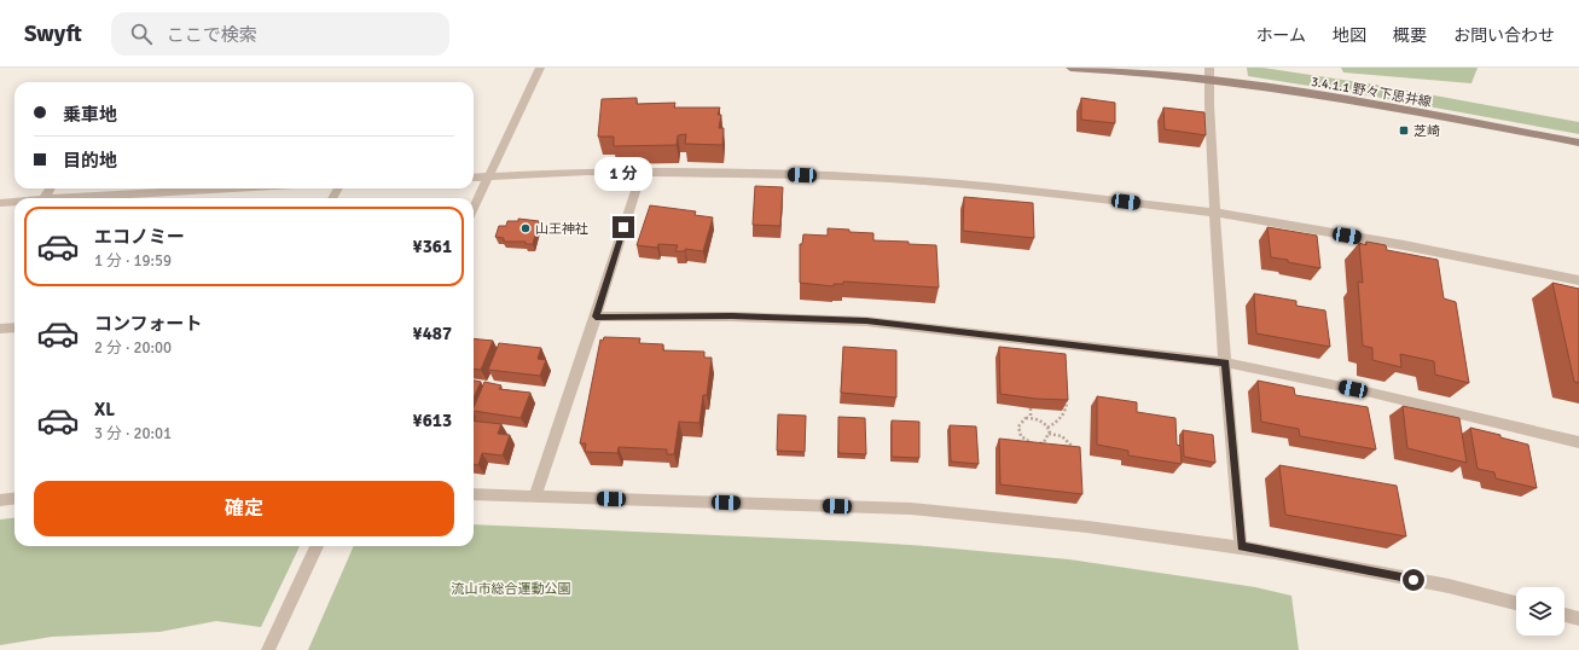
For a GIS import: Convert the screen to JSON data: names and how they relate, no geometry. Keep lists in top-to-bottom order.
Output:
{
  "streets": {
    "street": ["3.4.1.1 野々下思井線"]
  },
  "parks": ["流山市総合運動公園"],
  "places": {
    "transit": ["芝崎"],
    "other": ["山王神社"]
  },
  "page": {
    "header": "Swyft",
    "search": "ここで検索",
    "nav": [
      "ホーム",
      "地図",
      "概要",
      "お問い合わせ"
    ],
    "banner": ["乗車地", "目的地"],
    "bubble": "1 分",
    "list": [
      {
        "name": "エコノミー",
        "note": "1 分 · 19:59",
        "value": "¥361"
      },
      {
        "name": "コンフォート",
        "note": "2 分 · 20:00",
        "value": "¥487"
      },
      {
        "name": "XL",
        "note": "3 分 · 20:01",
        "value": "¥613"
      }
    ],
    "buttons": "確定"
  }
}
